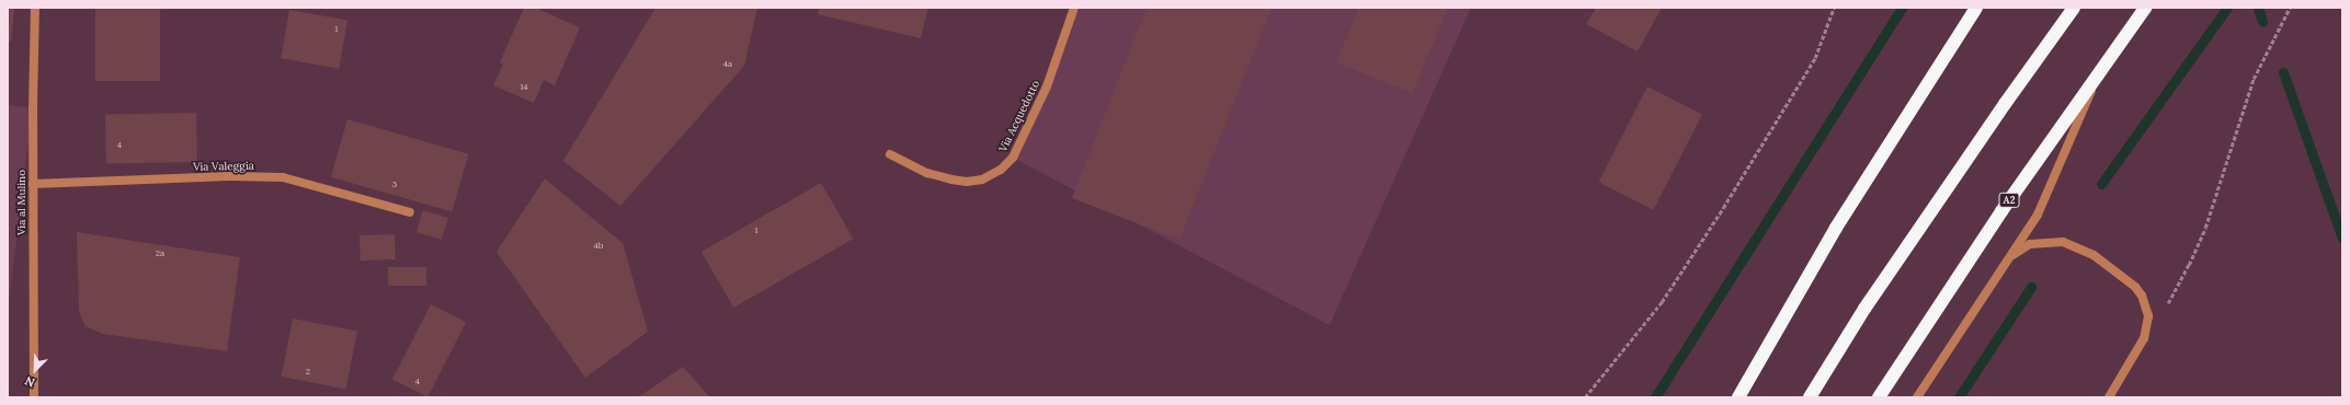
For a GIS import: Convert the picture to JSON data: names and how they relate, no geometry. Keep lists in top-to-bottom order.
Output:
{
  "streets": {
    "highway": ["A2"],
    "street": ["Via Acquedotto", "Via Valeggia", "Via al Mulino"]
  },
  "crossings": [
    ["Via Valeggia", "Via al Mulino"]
  ],
  "house_numbers": [
    "1",
    "4a",
    "14",
    "4",
    "3",
    "1",
    "4b",
    "2a",
    "2",
    "4"
  ],
  "north": "bottom left"
}
